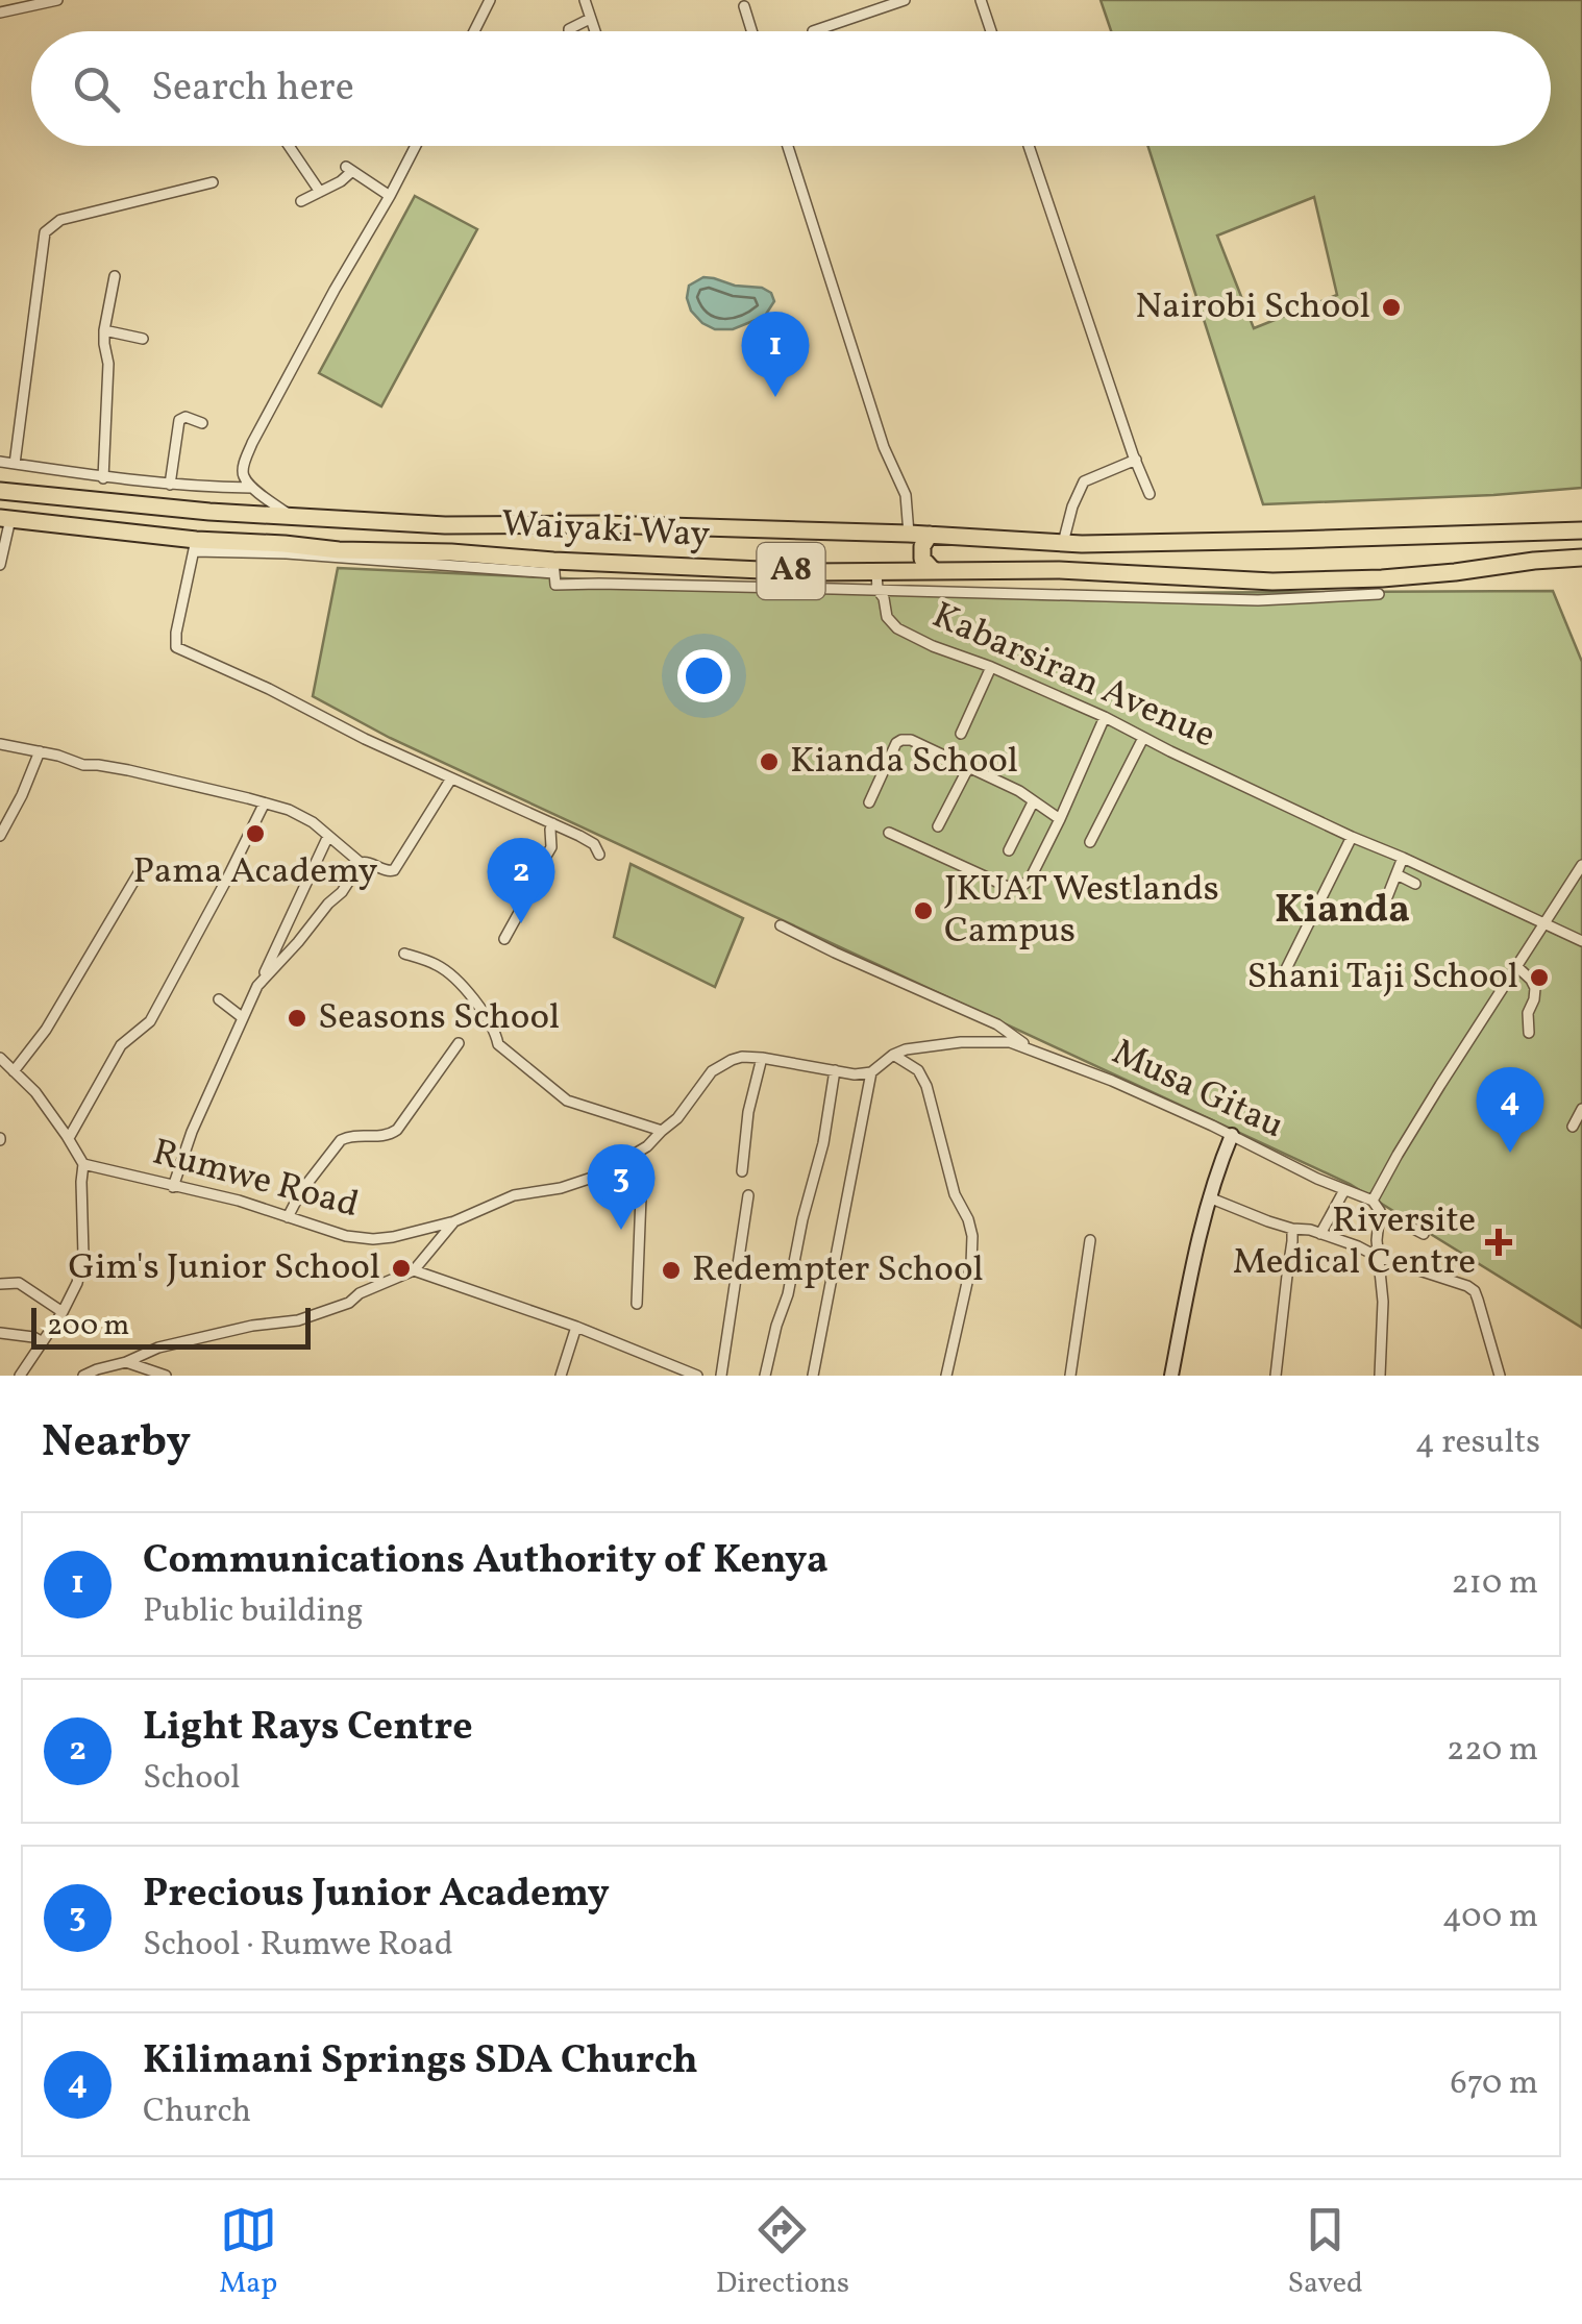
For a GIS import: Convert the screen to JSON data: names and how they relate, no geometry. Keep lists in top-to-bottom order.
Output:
{
  "streets": {
    "highway": ["Waiyaki Way", "A8"],
    "street": ["Kabarsiran Avenue", "Musa Gitau", "Rumwe Road"]
  },
  "districts": ["Kianda"],
  "places": {
    "other": [
      "Nairobi School",
      "Kianda School",
      "Pama Academy",
      "JKUAT Westlands Campus",
      "Shani Taji School",
      "Seasons School",
      "Gim's Junior School",
      "Redempter School"
    ],
    "health": ["Riversite Medical Centre"]
  },
  "scale_bar": "200 m",
  "page": {
    "search": "Search here",
    "pins": [
      "1",
      "2",
      "4",
      "3"
    ],
    "scale": "200 m",
    "heading": ["Nearby", "4 results"],
    "list": [
      {
        "mark": "1",
        "name": "Communications Authority of Kenya",
        "note": "Public building",
        "value": "210 m"
      },
      {
        "mark": "2",
        "name": "Light Rays Centre",
        "note": "School",
        "value": "220 m"
      },
      {
        "mark": "3",
        "name": "Precious Junior Academy",
        "note": "School · Rumwe Road",
        "value": "400 m"
      },
      {
        "mark": "4",
        "name": "Kilimani Springs SDA Church",
        "note": "Church",
        "value": "670 m"
      }
    ],
    "nav": ["Map", "Directions", "Saved"]
  }
}
